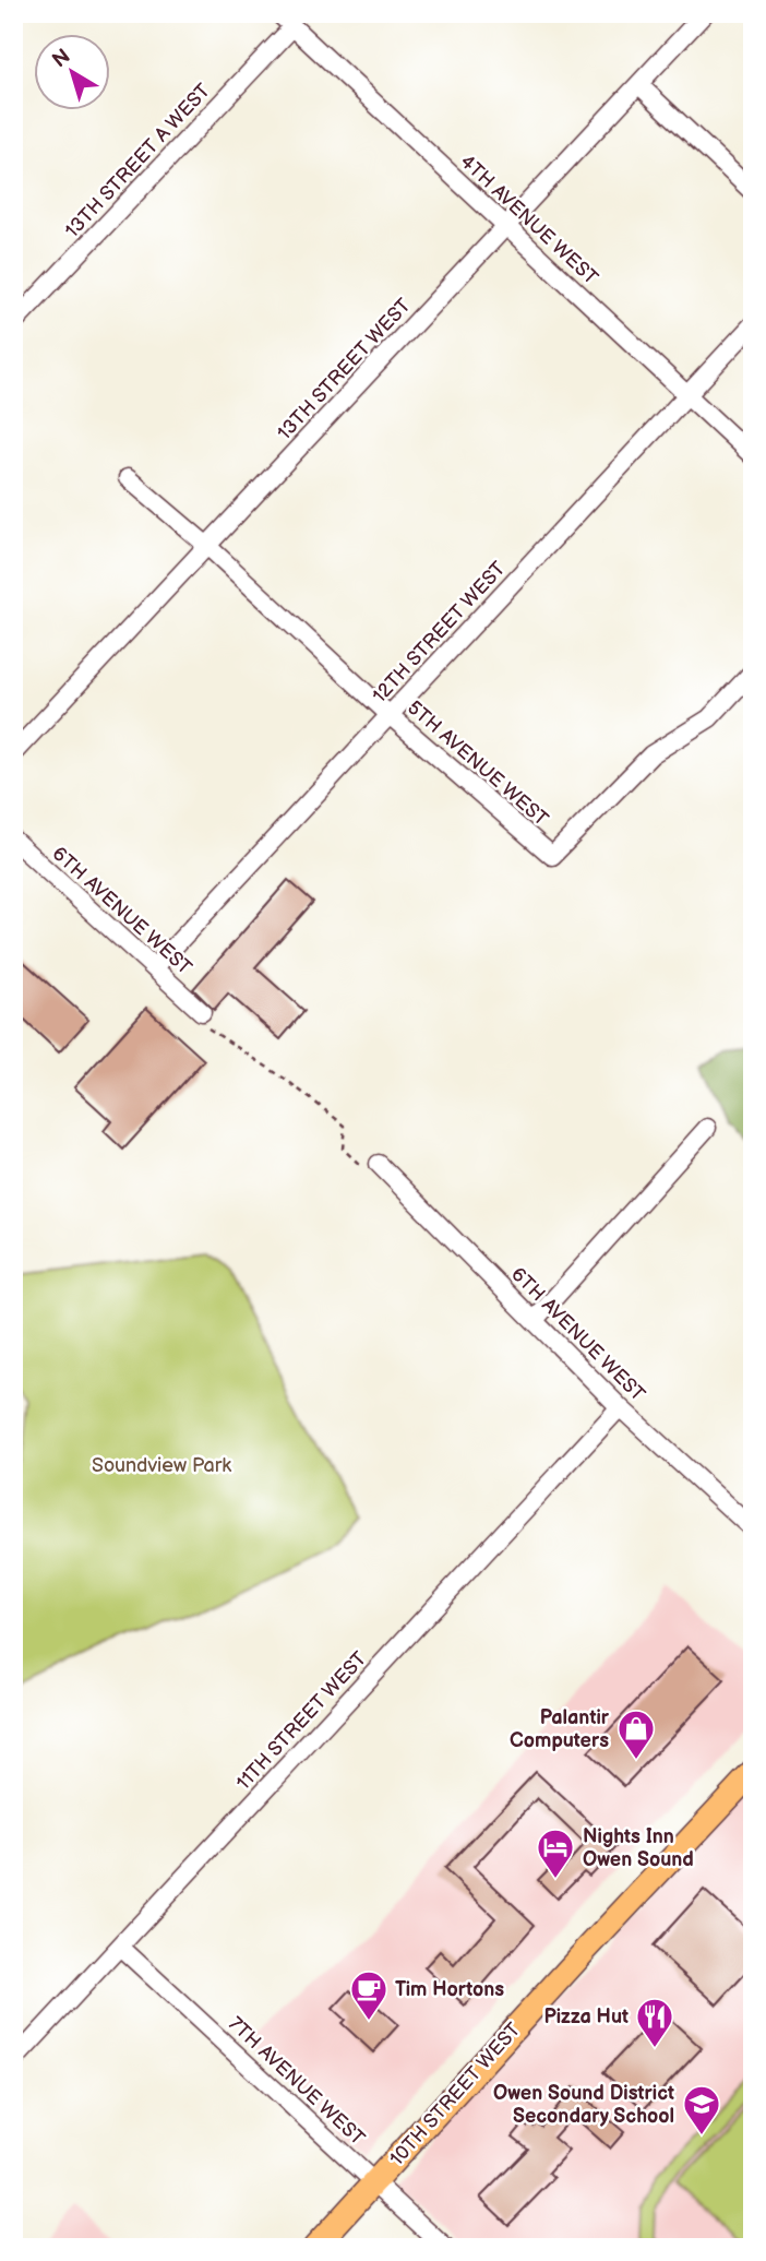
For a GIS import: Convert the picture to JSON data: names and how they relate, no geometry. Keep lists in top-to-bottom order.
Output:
{
  "streets": {
    "main road": ["10TH STREET WEST"],
    "street": [
      "13TH STREET A WEST",
      "4TH AVENUE WEST",
      "13TH STREET WEST",
      "12TH STREET WEST",
      "5TH AVENUE WEST",
      "6TH AVENUE WEST",
      "11TH STREET WEST",
      "7TH AVENUE WEST"
    ]
  },
  "crossings": [
    ["13TH STREET A WEST", "4TH AVENUE WEST"],
    ["4TH AVENUE WEST", "13TH STREET WEST"],
    ["4TH AVENUE WEST", "12TH STREET WEST"],
    ["13TH STREET WEST", "5TH AVENUE WEST"],
    ["12TH STREET WEST", "5TH AVENUE WEST"],
    ["12TH STREET WEST", "6TH AVENUE WEST"],
    ["6TH AVENUE WEST", "11TH STREET WEST"],
    ["11TH STREET WEST", "7TH AVENUE WEST"],
    ["7TH AVENUE WEST", "10TH STREET WEST"]
  ],
  "parks": ["Soundview Park"],
  "places": {
    "shop": ["Palantir Computers"],
    "hotel": ["Nights Inn Owen Sound"],
    "cafe": ["Tim Hortons"],
    "restaurant": ["Pizza Hut"],
    "school or university": ["Owen Sound District Secondary School"]
  },
  "north": "top left"
}
